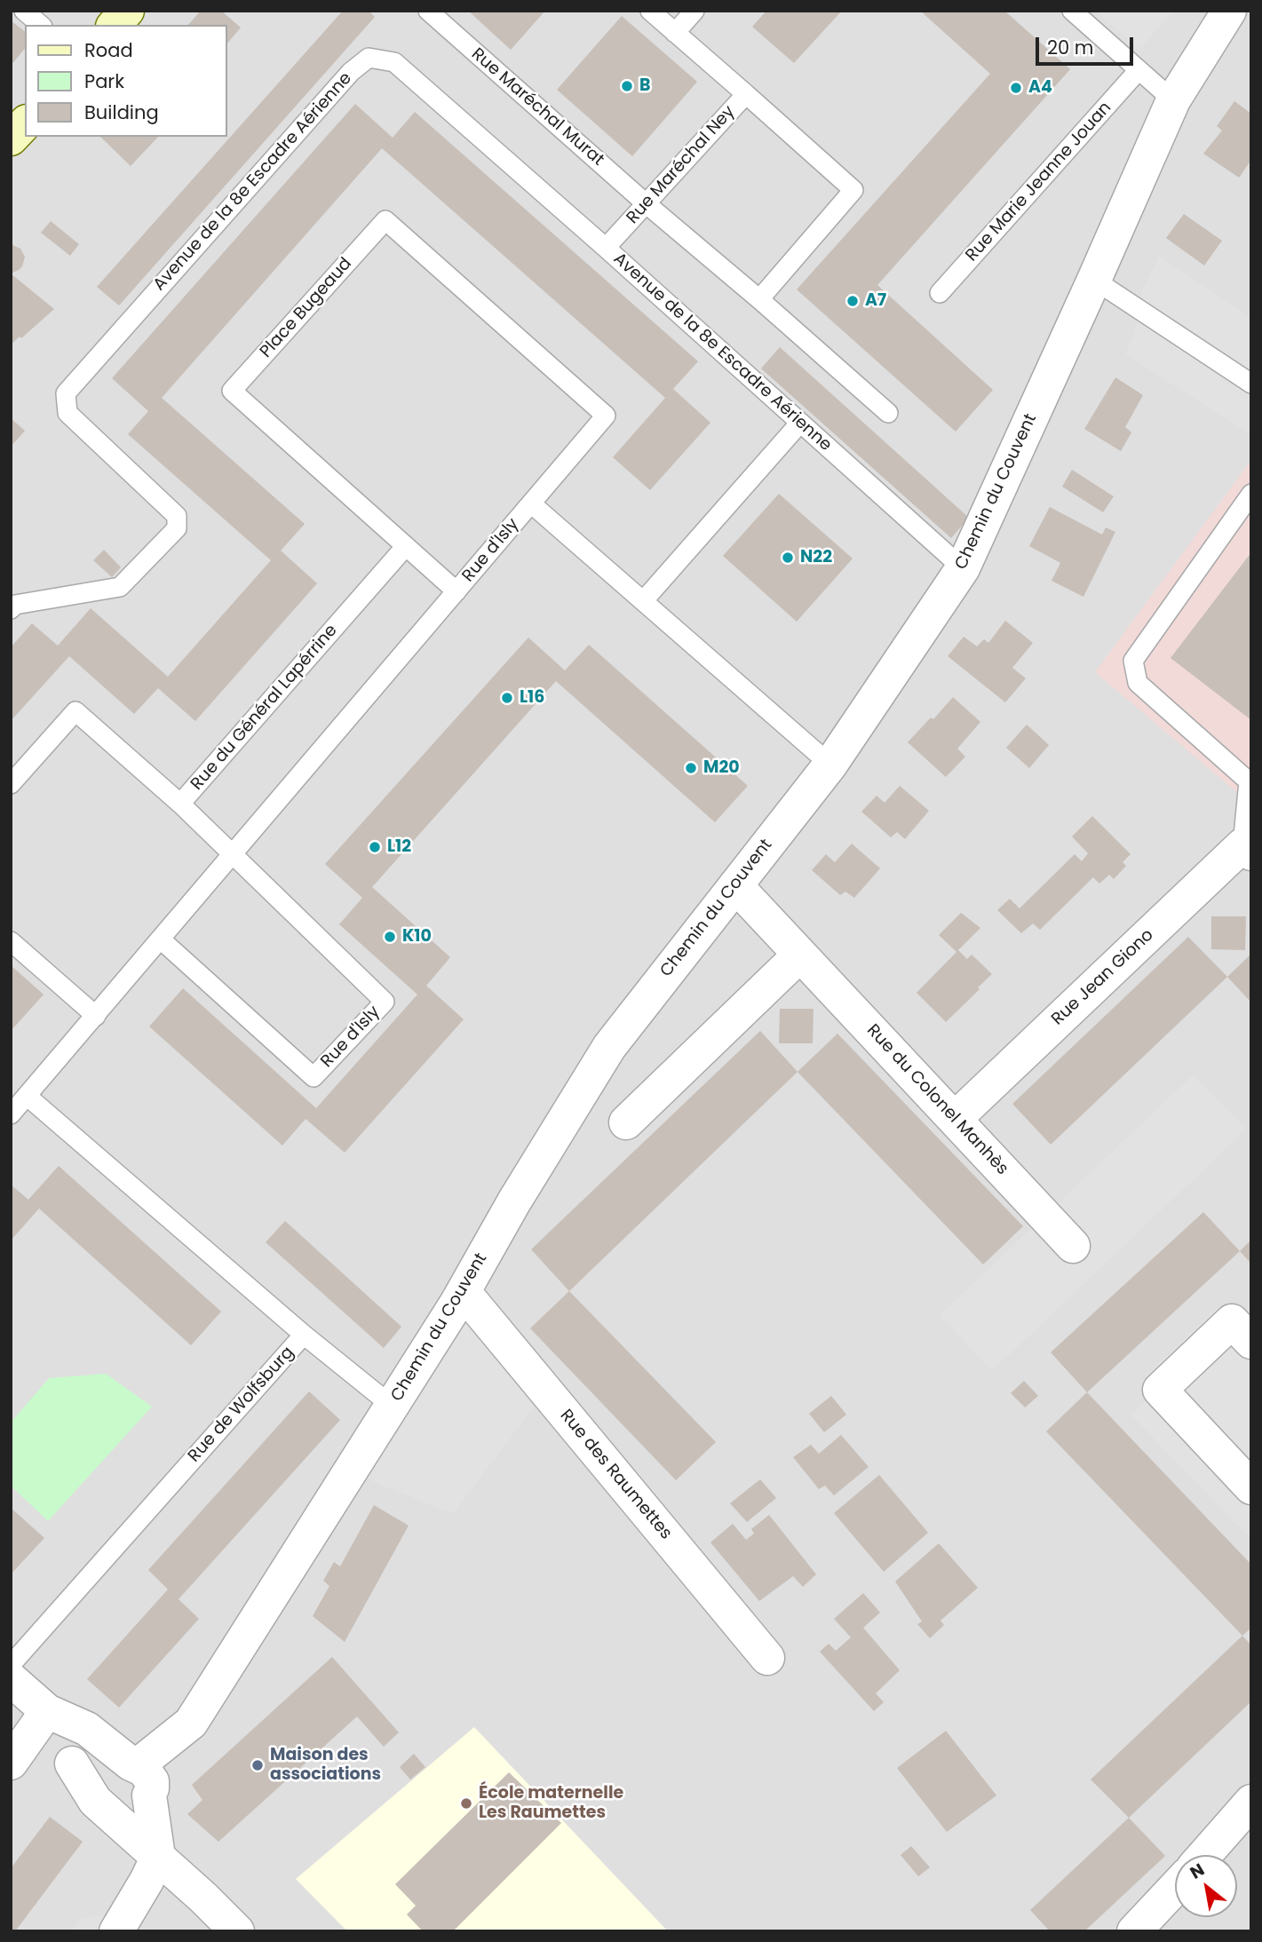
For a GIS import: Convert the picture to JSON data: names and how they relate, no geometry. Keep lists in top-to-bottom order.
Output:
{
  "streets": {
    "street": [
      "Chemin du Couvent",
      "Rue Jean Giono",
      "Rue du Colonel Manhès",
      "Rue des Raumettes"
    ],
    "lane": [
      "Rue Maréchal Murat",
      "Rue Maréchal Ney",
      "Avenue de la 8e Escadre Aérienne",
      "Rue Marie Jeanne Jouan",
      "Place Bugeaud",
      "Rue d'Isly",
      "Rue du Général Lapérrine",
      "Rue de Wolfsburg"
    ]
  },
  "crossings": [
    ["Rue Maréchal Murat", "Rue Maréchal Ney"],
    ["Rue Maréchal Ney", "Avenue de la 8e Escadre Aérienne"],
    ["Avenue de la 8e Escadre Aérienne", "Chemin du Couvent"],
    ["Place Bugeaud", "Rue d'Isly"],
    ["Place Bugeaud", "Rue du Général Lapérrine"],
    ["Chemin du Couvent", "Rue d'Isly"],
    ["Chemin du Couvent", "Rue du Colonel Manhès"],
    ["Chemin du Couvent", "Rue des Raumettes"],
    ["Rue d'Isly", "Rue de Wolfsburg"],
    ["Rue Jean Giono", "Rue du Colonel Manhès"]
  ],
  "places": [
    "B",
    "A4",
    "A7",
    "N22",
    "L16",
    "M20",
    "L12",
    "K10",
    "Maison des associations",
    "École maternelle Les Raumettes"
  ],
  "legend": ["Road", "Park", "Building"],
  "scale_bar": "20 m",
  "north": "top left"
}
